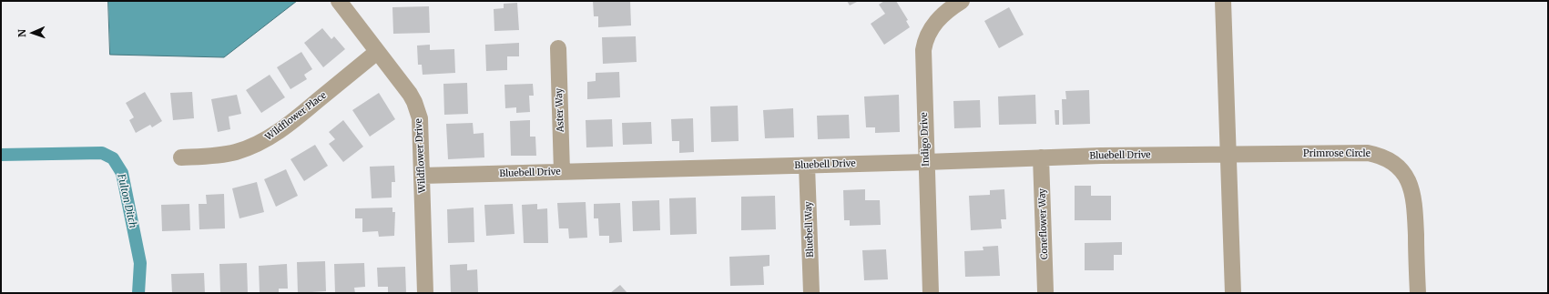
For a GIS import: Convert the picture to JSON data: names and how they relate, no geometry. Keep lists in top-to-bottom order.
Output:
{
  "streets": {
    "street": [
      "Aster Way",
      "Wildflower Place",
      "Indigo Drive",
      "Primrose Circle",
      "Wildflower Drive",
      "Bluebell Drive",
      "Coneflower Way",
      "Bluebell Way"
    ]
  },
  "crossings": [
    ["Aster Way", "Bluebell Drive"],
    ["Wildflower Place", "Wildflower Drive"],
    ["Indigo Drive", "Bluebell Drive"],
    ["Primrose Circle", "Bluebell Drive"],
    ["Wildflower Drive", "Bluebell Drive"],
    ["Bluebell Drive", "Coneflower Way"],
    ["Bluebell Drive", "Bluebell Way"]
  ],
  "water": ["Fulton Ditch"],
  "north": "left"
}
